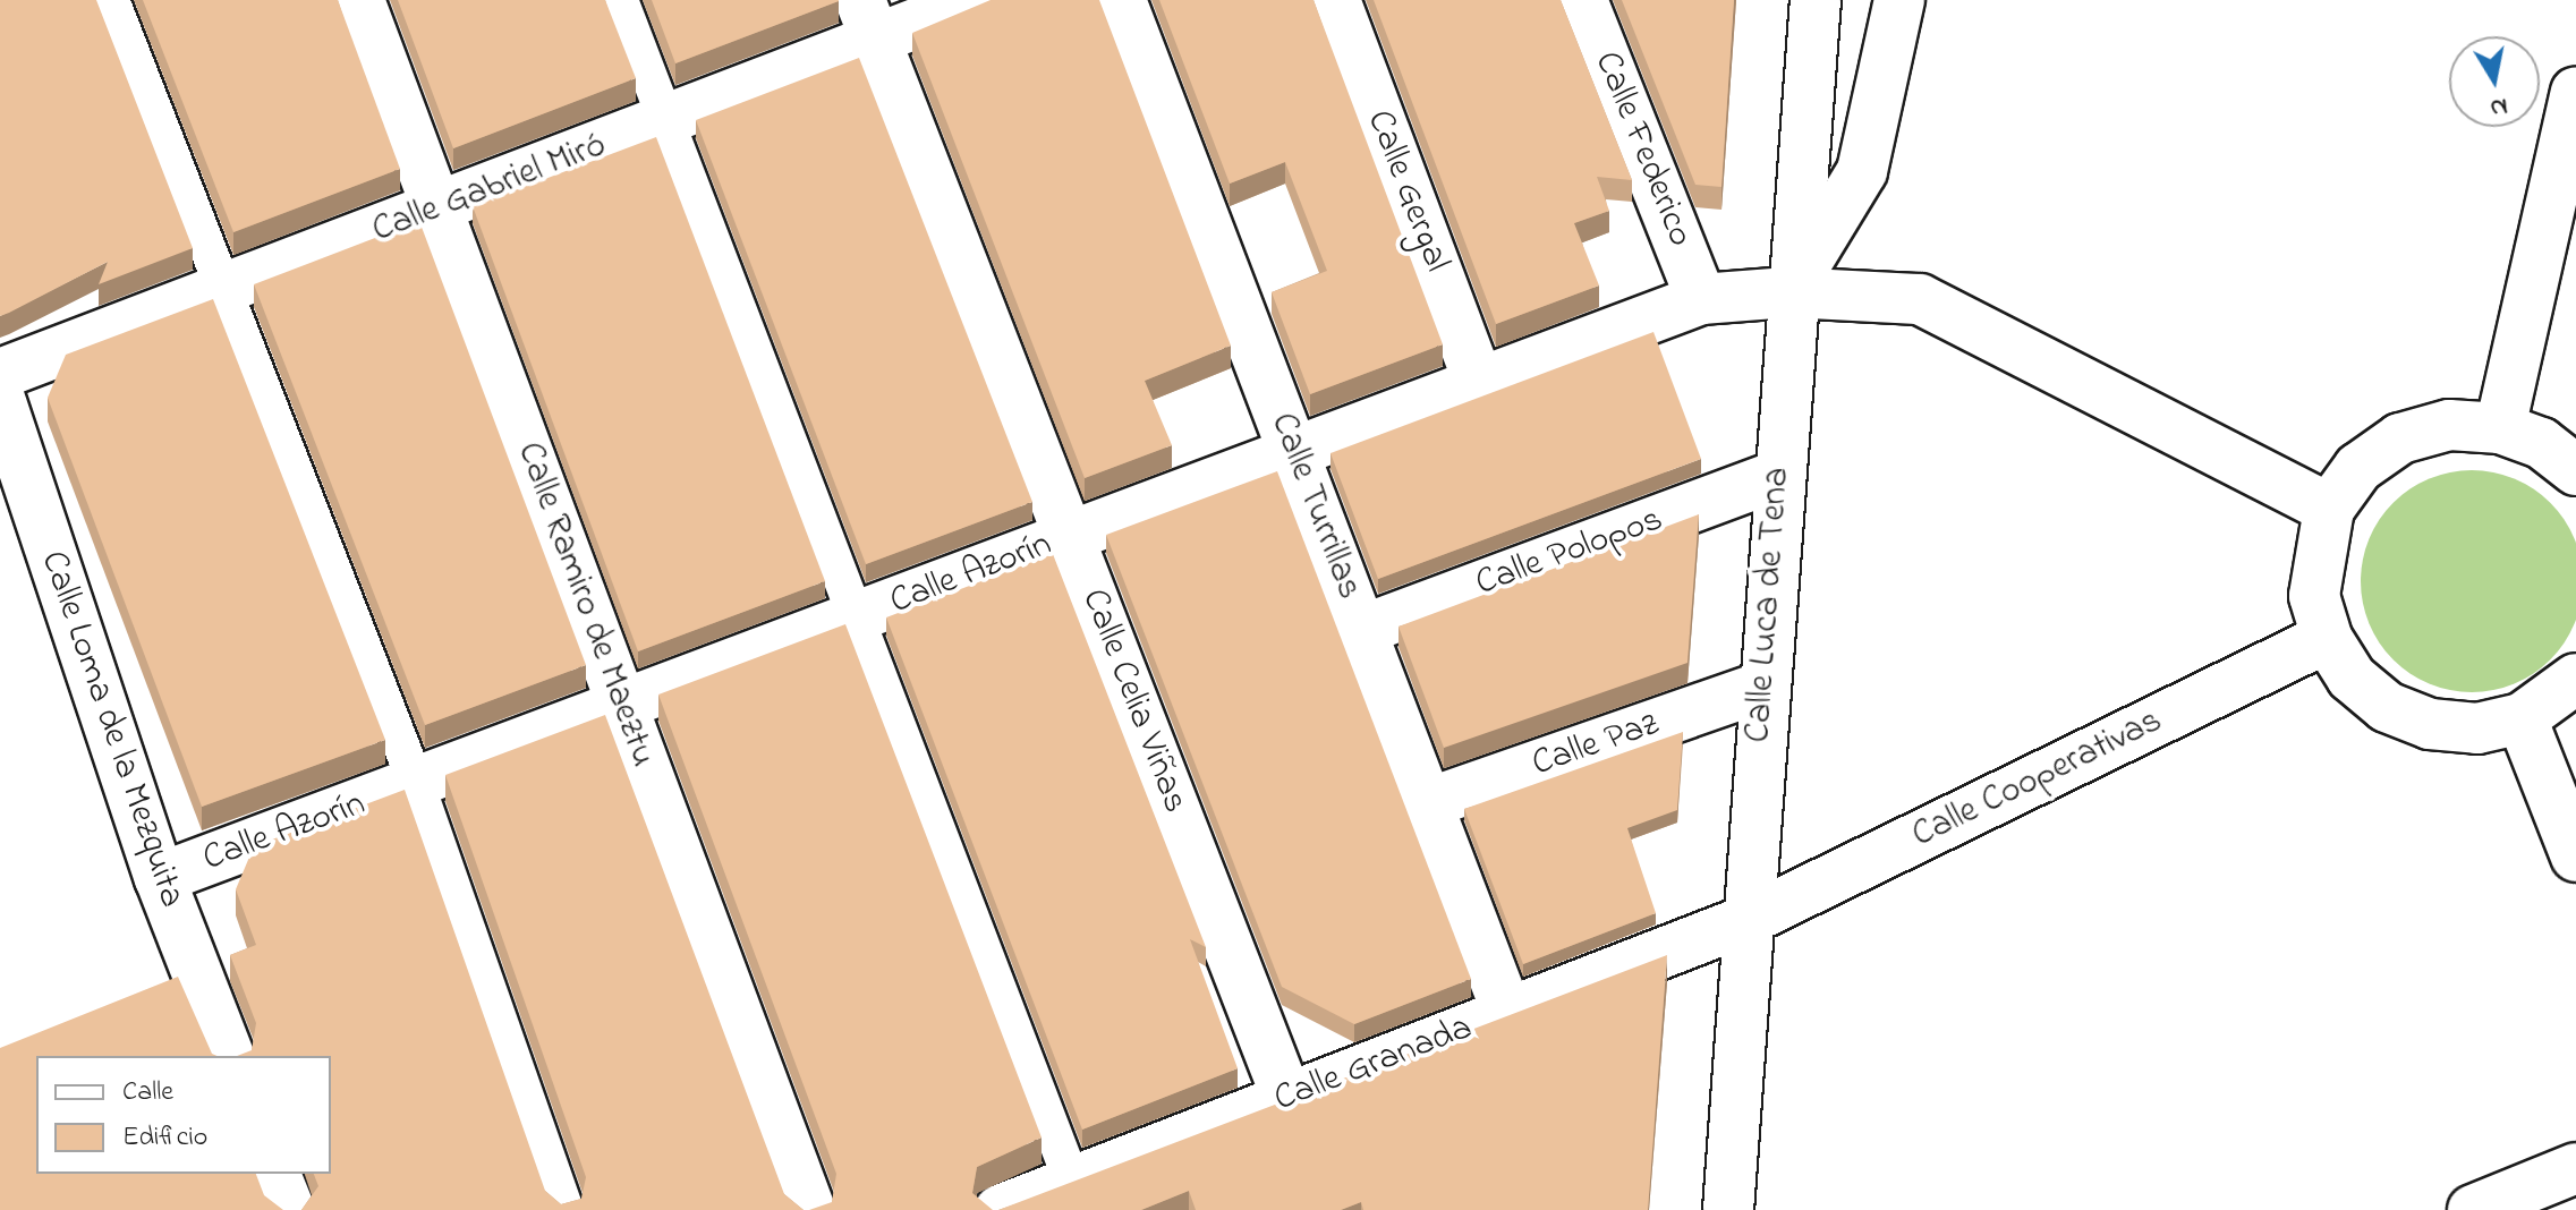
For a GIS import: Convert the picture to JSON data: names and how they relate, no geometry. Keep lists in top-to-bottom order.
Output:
{
  "streets": {
    "street": [
      "Calle Federico",
      "Calle Gabriel Miró",
      "Calle Gergal",
      "Calle Turrillas",
      "Calle Polopos",
      "Calle Azorín",
      "Calle Ramiro de Maeztu",
      "Calle Luca de Tena",
      "Calle Celia Viñas",
      "Calle Loma de la Mezquita",
      "Calle Paz",
      "Calle Cooperativas",
      "Calle Granada"
    ]
  },
  "crossings": [
    ["Calle Federico", "Calle Azorín"],
    ["Calle Gabriel Miró", "Calle Ramiro de Maeztu"],
    ["Calle Gabriel Miró", "Calle Celia Viñas"],
    ["Calle Gergal", "Calle Azorín"],
    ["Calle Turrillas", "Calle Polopos"],
    ["Calle Turrillas", "Calle Azorín"],
    ["Calle Turrillas", "Calle Paz"],
    ["Calle Turrillas", "Calle Granada"],
    ["Calle Polopos", "Calle Luca de Tena"],
    ["Calle Azorín", "Calle Ramiro de Maeztu"],
    ["Calle Azorín", "Calle Luca de Tena"],
    ["Calle Azorín", "Calle Celia Viñas"],
    ["Calle Azorín", "Calle Loma de la Mezquita"],
    ["Calle Luca de Tena", "Calle Paz"],
    ["Calle Luca de Tena", "Calle Cooperativas"],
    ["Calle Luca de Tena", "Calle Granada"],
    ["Calle Celia Viñas", "Calle Granada"],
    ["Calle Cooperativas", "Calle Granada"]
  ],
  "legend": ["Calle", "Edificio"],
  "north": "bottom"
}
